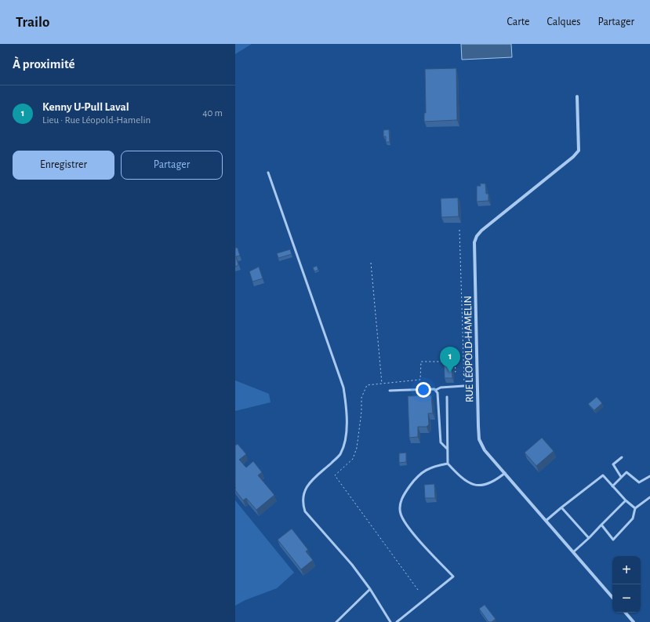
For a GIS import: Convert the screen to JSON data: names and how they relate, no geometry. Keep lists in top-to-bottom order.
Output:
{
  "streets": {
    "street": ["RUE LÉOPOLD-HAMELIN"]
  },
  "page": {
    "header": "Trailo",
    "nav": ["Carte", "Calques", "Partager"],
    "heading": "À proximité",
    "list": [
      {
        "mark": "1",
        "name": "Kenny U-Pull Laval",
        "note": "Lieu · Rue Léopold-Hamelin",
        "value": "40 m"
      }
    ],
    "buttons": ["Enregistrer", "Partager"],
    "pins": "1",
    "map_buttons": ["+", "−"]
  }
}
